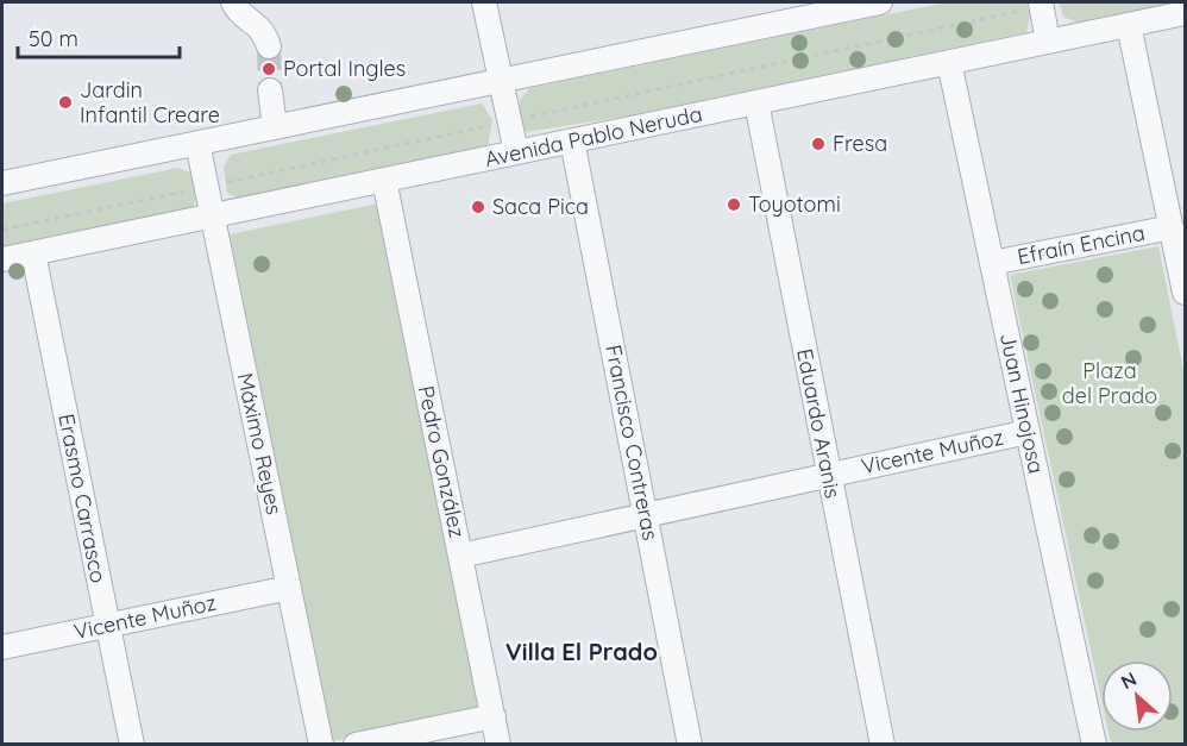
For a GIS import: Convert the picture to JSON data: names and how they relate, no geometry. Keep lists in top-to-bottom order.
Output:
{
  "streets": {
    "street": [
      "Avenida Pablo Neruda",
      "Efraín Encina",
      "Juan Hinojosa",
      "Eduardo Aranis",
      "Francisco Contreras",
      "Máximo Reyes",
      "Vicente Muñoz",
      "Pedro González",
      "Erasmo Carrasco"
    ]
  },
  "crossings": [
    ["Avenida Pablo Neruda", "Juan Hinojosa"],
    ["Avenida Pablo Neruda", "Eduardo Aranis"],
    ["Avenida Pablo Neruda", "Francisco Contreras"],
    ["Avenida Pablo Neruda", "Máximo Reyes"],
    ["Avenida Pablo Neruda", "Pedro González"],
    ["Avenida Pablo Neruda", "Erasmo Carrasco"],
    ["Efraín Encina", "Juan Hinojosa"],
    ["Juan Hinojosa", "Vicente Muñoz"],
    ["Eduardo Aranis", "Vicente Muñoz"],
    ["Francisco Contreras", "Vicente Muñoz"],
    ["Máximo Reyes", "Vicente Muñoz"],
    ["Vicente Muñoz", "Pedro González"],
    ["Vicente Muñoz", "Erasmo Carrasco"]
  ],
  "districts": ["Villa El Prado"],
  "parks": ["Plaza del Prado"],
  "places": [
    "Portal Ingles",
    "Jardin Infantil Creare",
    "Fresa",
    "Toyotomi",
    "Saca Pica"
  ],
  "scale_bar": "50 m",
  "north": "top left"
}
